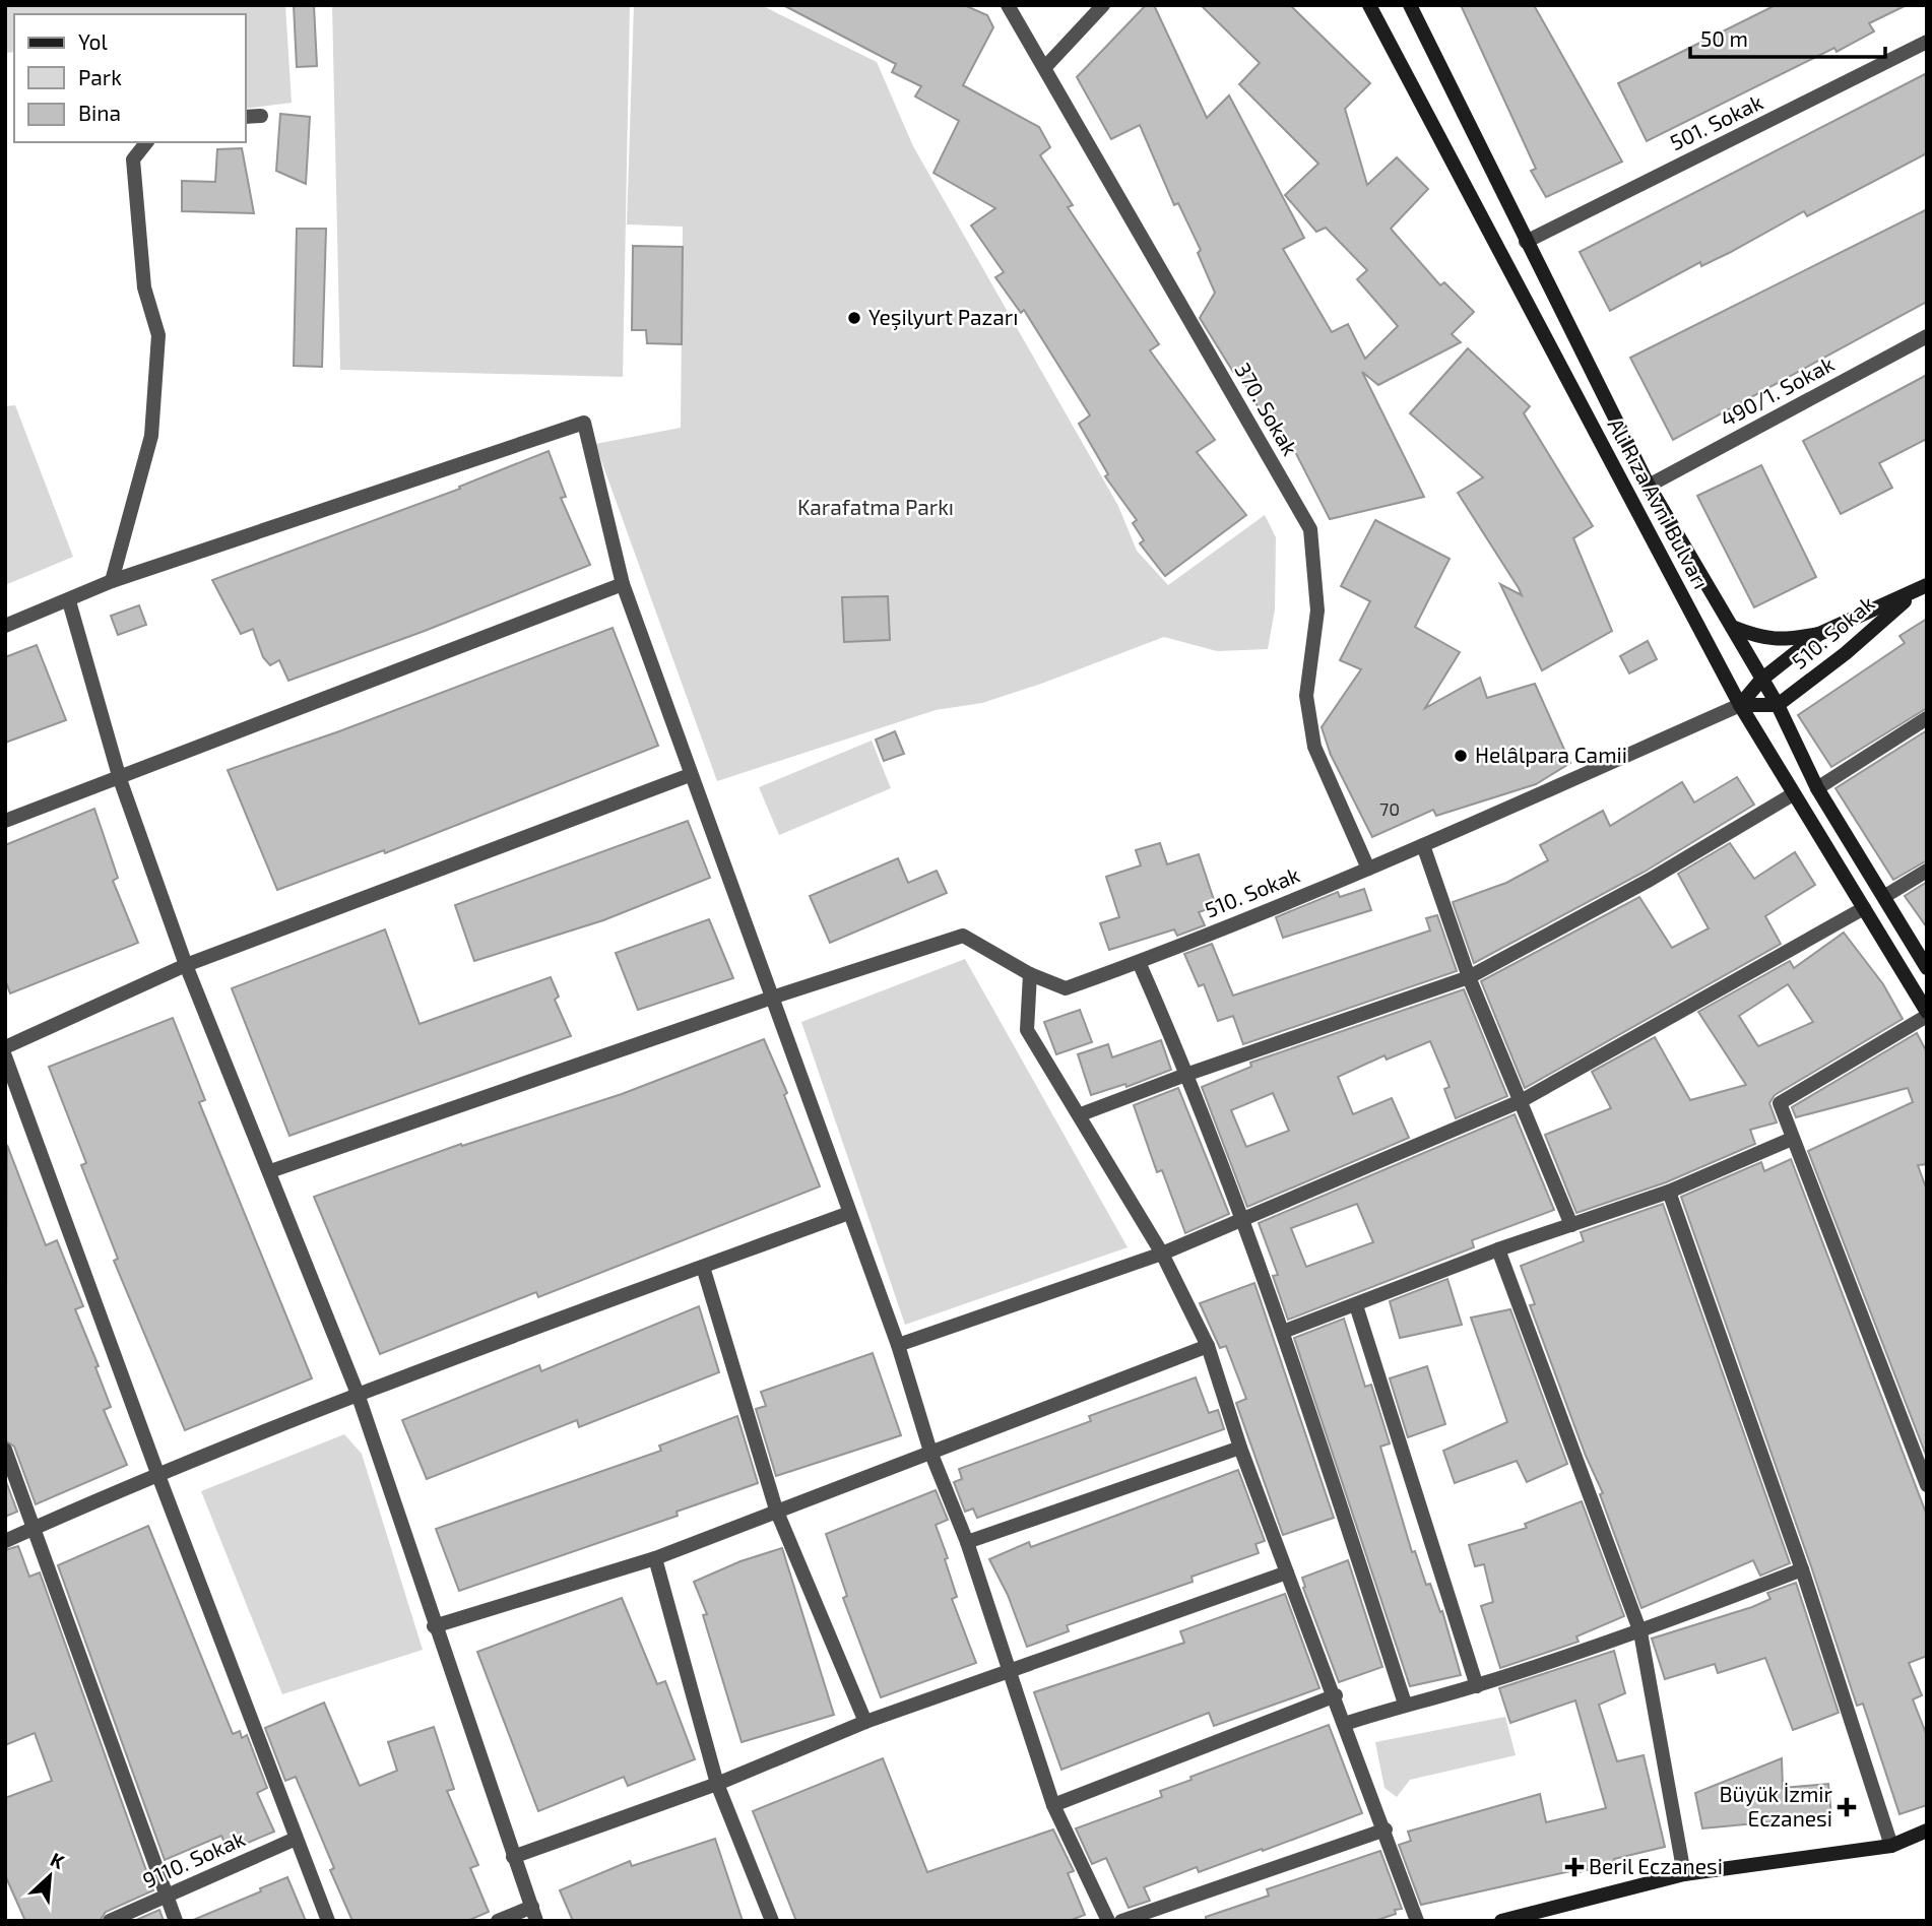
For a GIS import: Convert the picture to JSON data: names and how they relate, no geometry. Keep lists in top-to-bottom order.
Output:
{
  "streets": {
    "main road": ["Ali Rıza Avni Bulvarı", "510. Sokak"],
    "street": [
      "501. Sokak",
      "490/1. Sokak",
      "370. Sokak",
      "9110. Sokak"
    ]
  },
  "crossings": [
    ["501. Sokak", "Ali Rıza Avni Bulvarı"],
    ["490/1. Sokak", "Ali Rıza Avni Bulvarı"],
    ["370. Sokak", "510. Sokak"],
    ["Ali Rıza Avni Bulvarı", "510. Sokak"]
  ],
  "parks": ["Karafatma Parkı"],
  "places": {
    "other": ["Yeşilyurt Pazarı", "Helâlpara Camii"],
    "health": ["Büyük İzmir Eczanesi", "Beril Eczanesi"]
  },
  "house_numbers": ["70"],
  "legend": ["Yol", "Park", "Bina"],
  "scale_bar": "50 m",
  "north": "top right"
}
